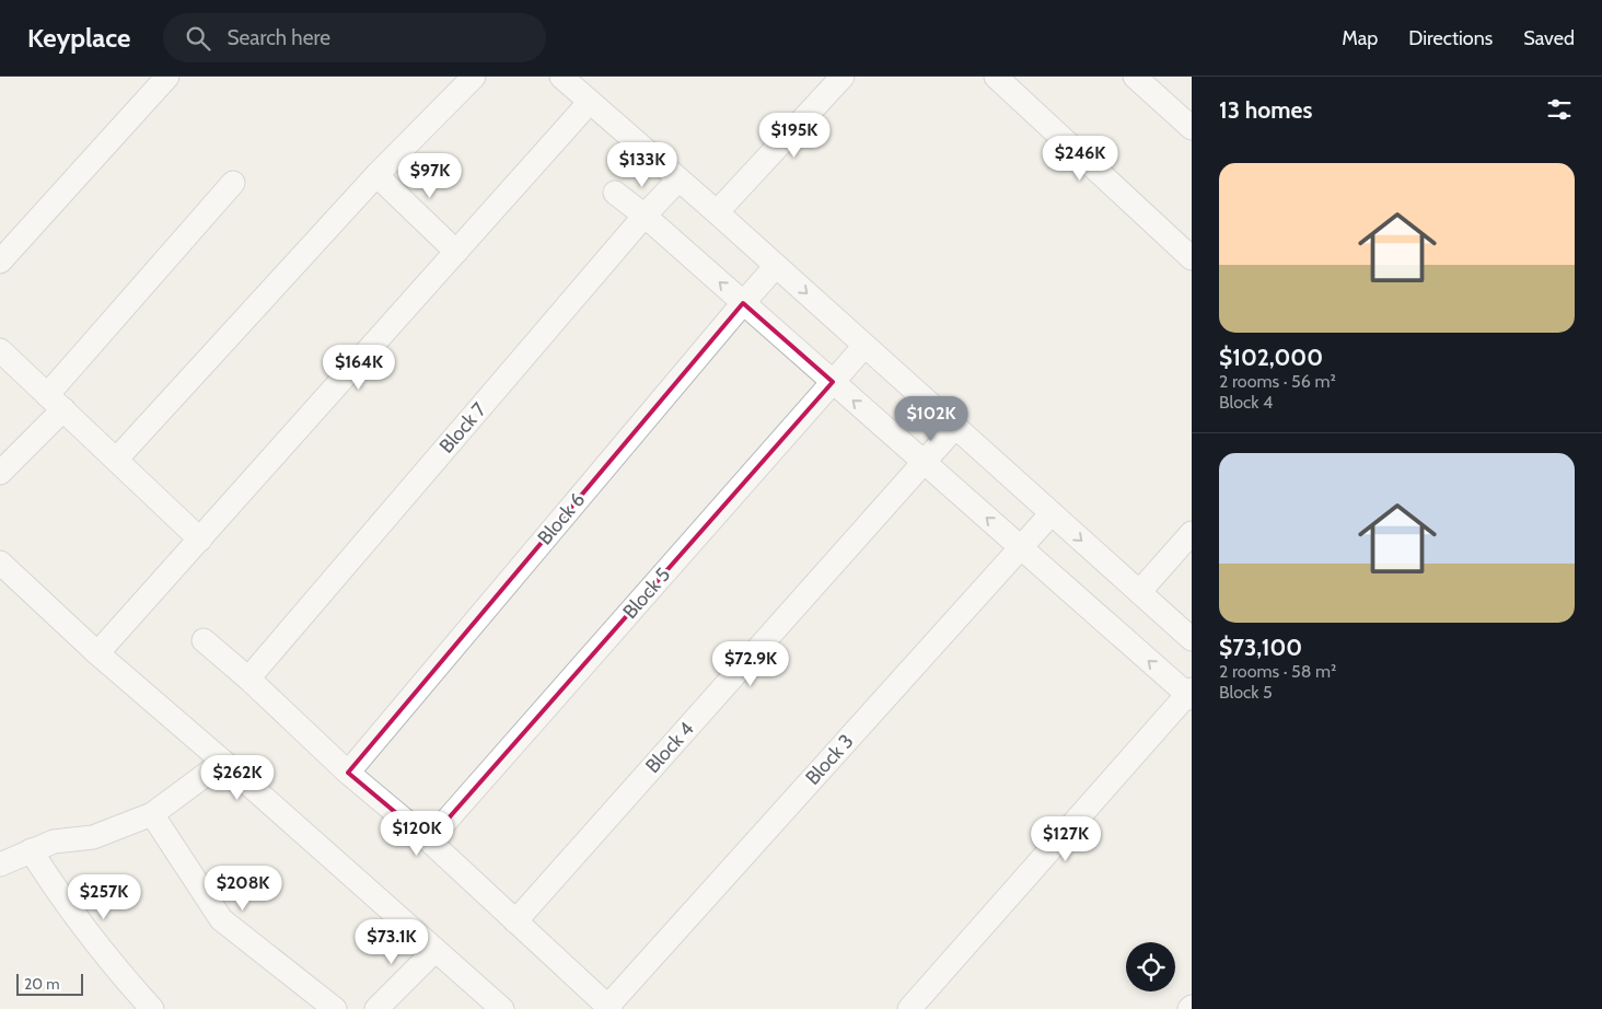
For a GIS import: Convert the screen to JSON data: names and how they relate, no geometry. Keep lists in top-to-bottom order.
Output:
{
  "streets": {
    "street": [
      "Block 7",
      "Block 6",
      "Block 5",
      "Block 4",
      "Block 3"
    ]
  },
  "scale_bar": "20 m",
  "page": {
    "header": "Keyplace",
    "search": "Search here",
    "nav": ["Map", "Directions", "Saved"],
    "heading": "13 homes",
    "price": [
      "$195K",
      "$246K",
      "$133K",
      "$97K",
      "$164K",
      "$102K",
      "$72.9K",
      "$262K",
      "$120K",
      "$127K",
      "$208K",
      "$257K",
      "$73.1K"
    ],
    "list": [
      {
        "name": "$102,000",
        "note": "2 rooms · 56 m² · Block 4"
      },
      {
        "name": "$73,100",
        "note": "2 rooms · 58 m² · Block 5"
      }
    ],
    "scale": "20 m"
  }
}
